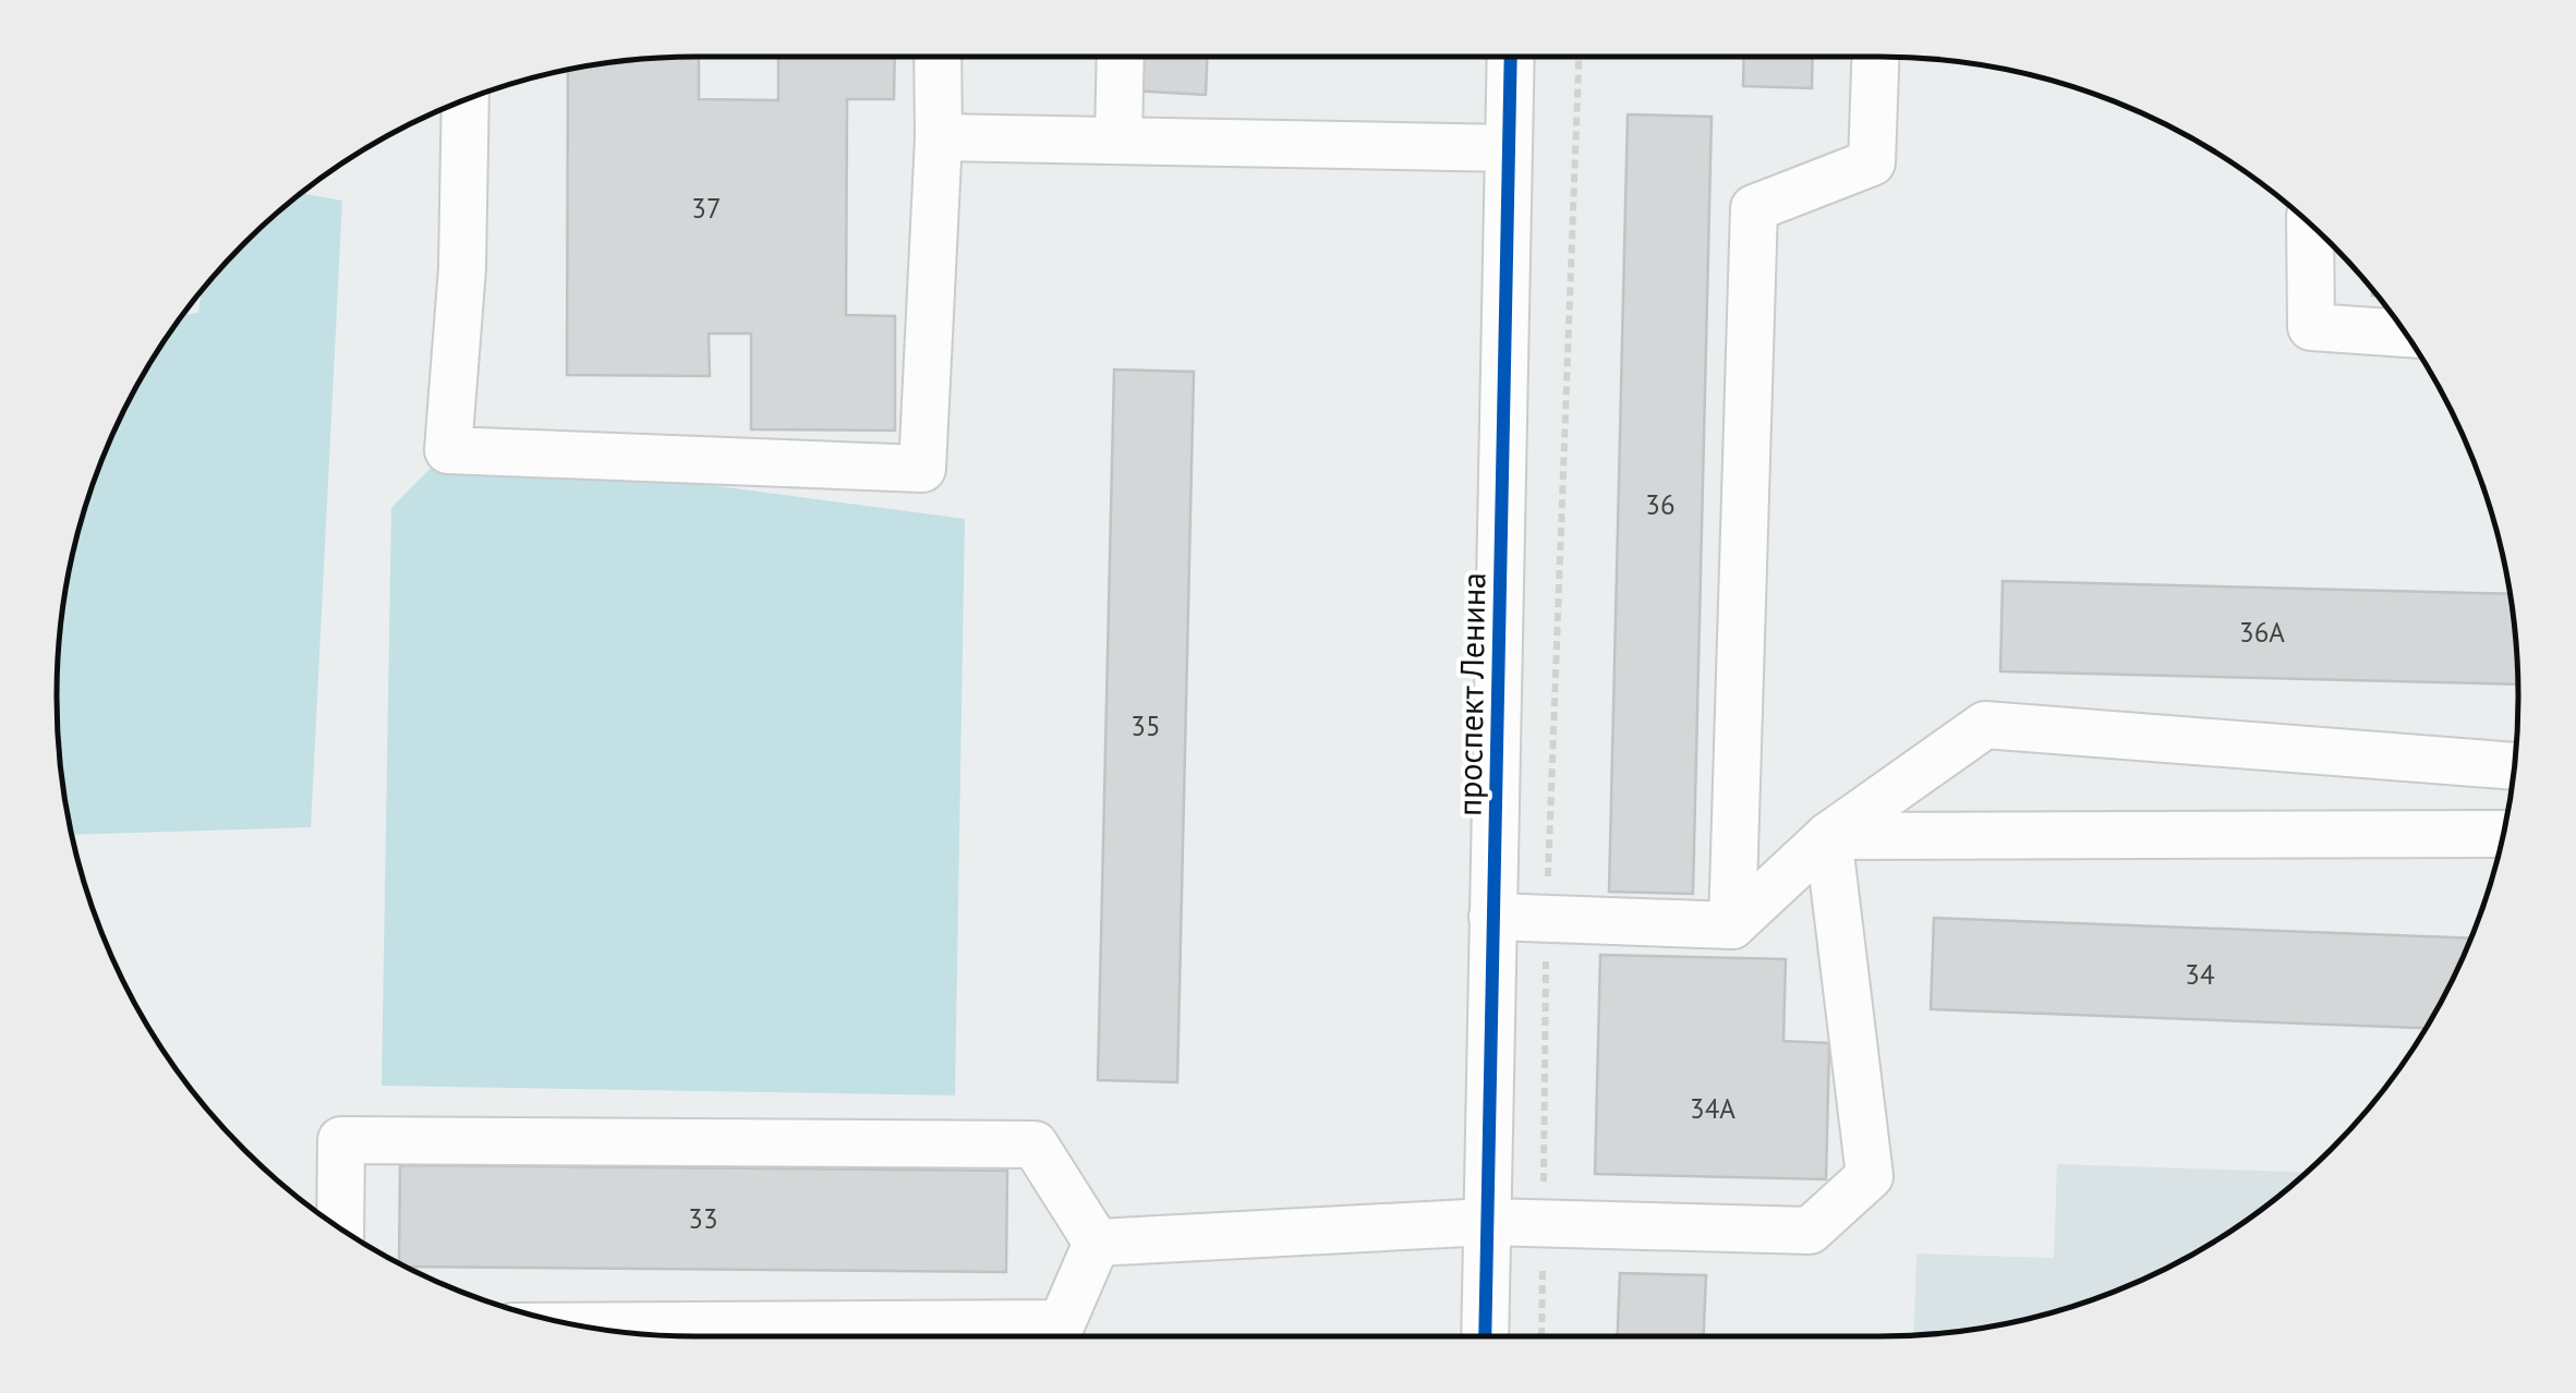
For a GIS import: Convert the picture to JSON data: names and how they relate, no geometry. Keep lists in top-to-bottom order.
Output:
{
  "streets": {
    "street": ["проспект Ленина"]
  },
  "house_numbers": [
    "37",
    "36",
    "36А",
    "35",
    "34",
    "34А",
    "33"
  ]
}
